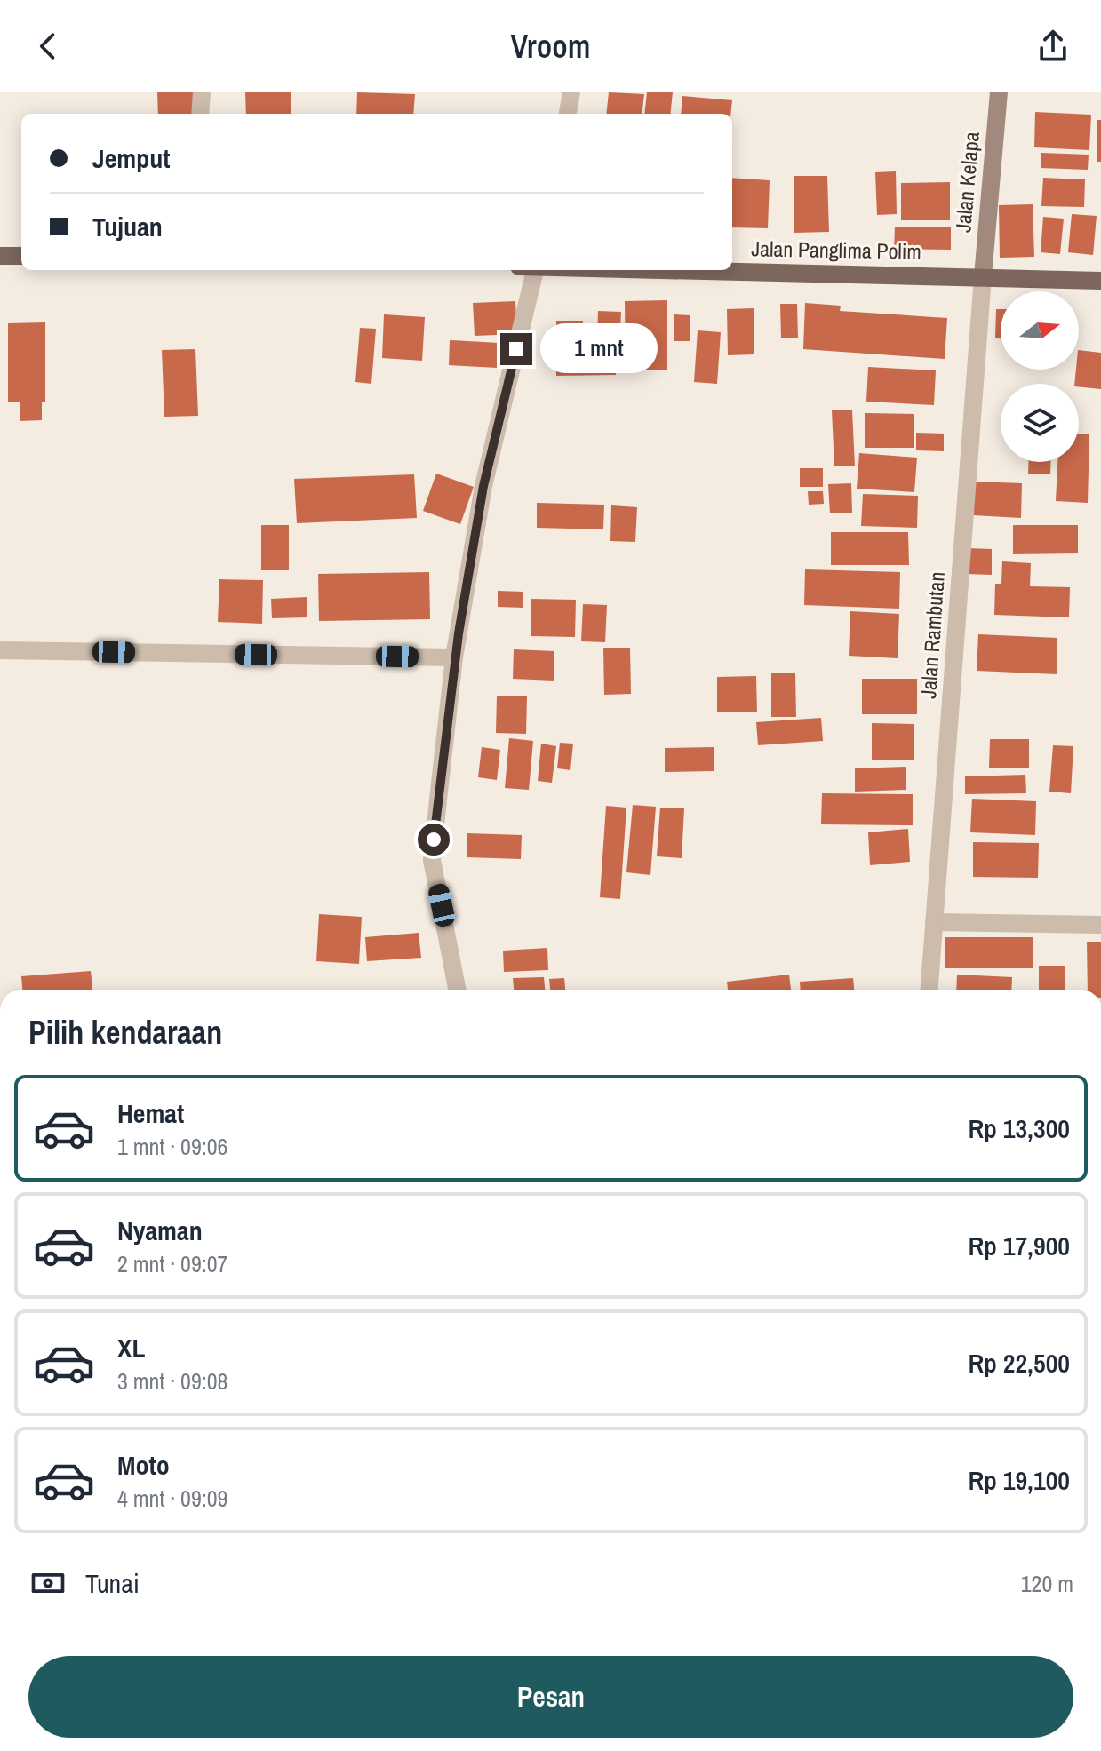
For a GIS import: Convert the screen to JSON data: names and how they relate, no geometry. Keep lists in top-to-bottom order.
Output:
{
  "streets": {
    "main road": ["Jalan Panglima Polim"],
    "street": ["Jalan Kelapa", "Jalan Rambutan"]
  },
  "crossings": [
    ["Jalan Kelapa", "Jalan Panglima Polim"],
    ["Jalan Kelapa", "Jalan Rambutan"],
    ["Jalan Panglima Polim", "Jalan Rambutan"]
  ],
  "north": "right",
  "page": {
    "header": "Vroom",
    "banner": ["Jemput", "Tujuan"],
    "bubble": "1 mnt",
    "heading": "Pilih kendaraan",
    "list": [
      {
        "name": "Hemat",
        "note": "1 mnt · 09:06",
        "value": "Rp 13,300"
      },
      {
        "name": "Nyaman",
        "note": "2 mnt · 09:07",
        "value": "Rp 17,900"
      },
      {
        "name": "XL",
        "note": "3 mnt · 09:08",
        "value": "Rp 22,500"
      },
      {
        "name": "Moto",
        "note": "4 mnt · 09:09",
        "value": "Rp 19,100"
      }
    ],
    "pay": ["Tunai", "120 m"],
    "buttons": "Pesan"
  }
}
